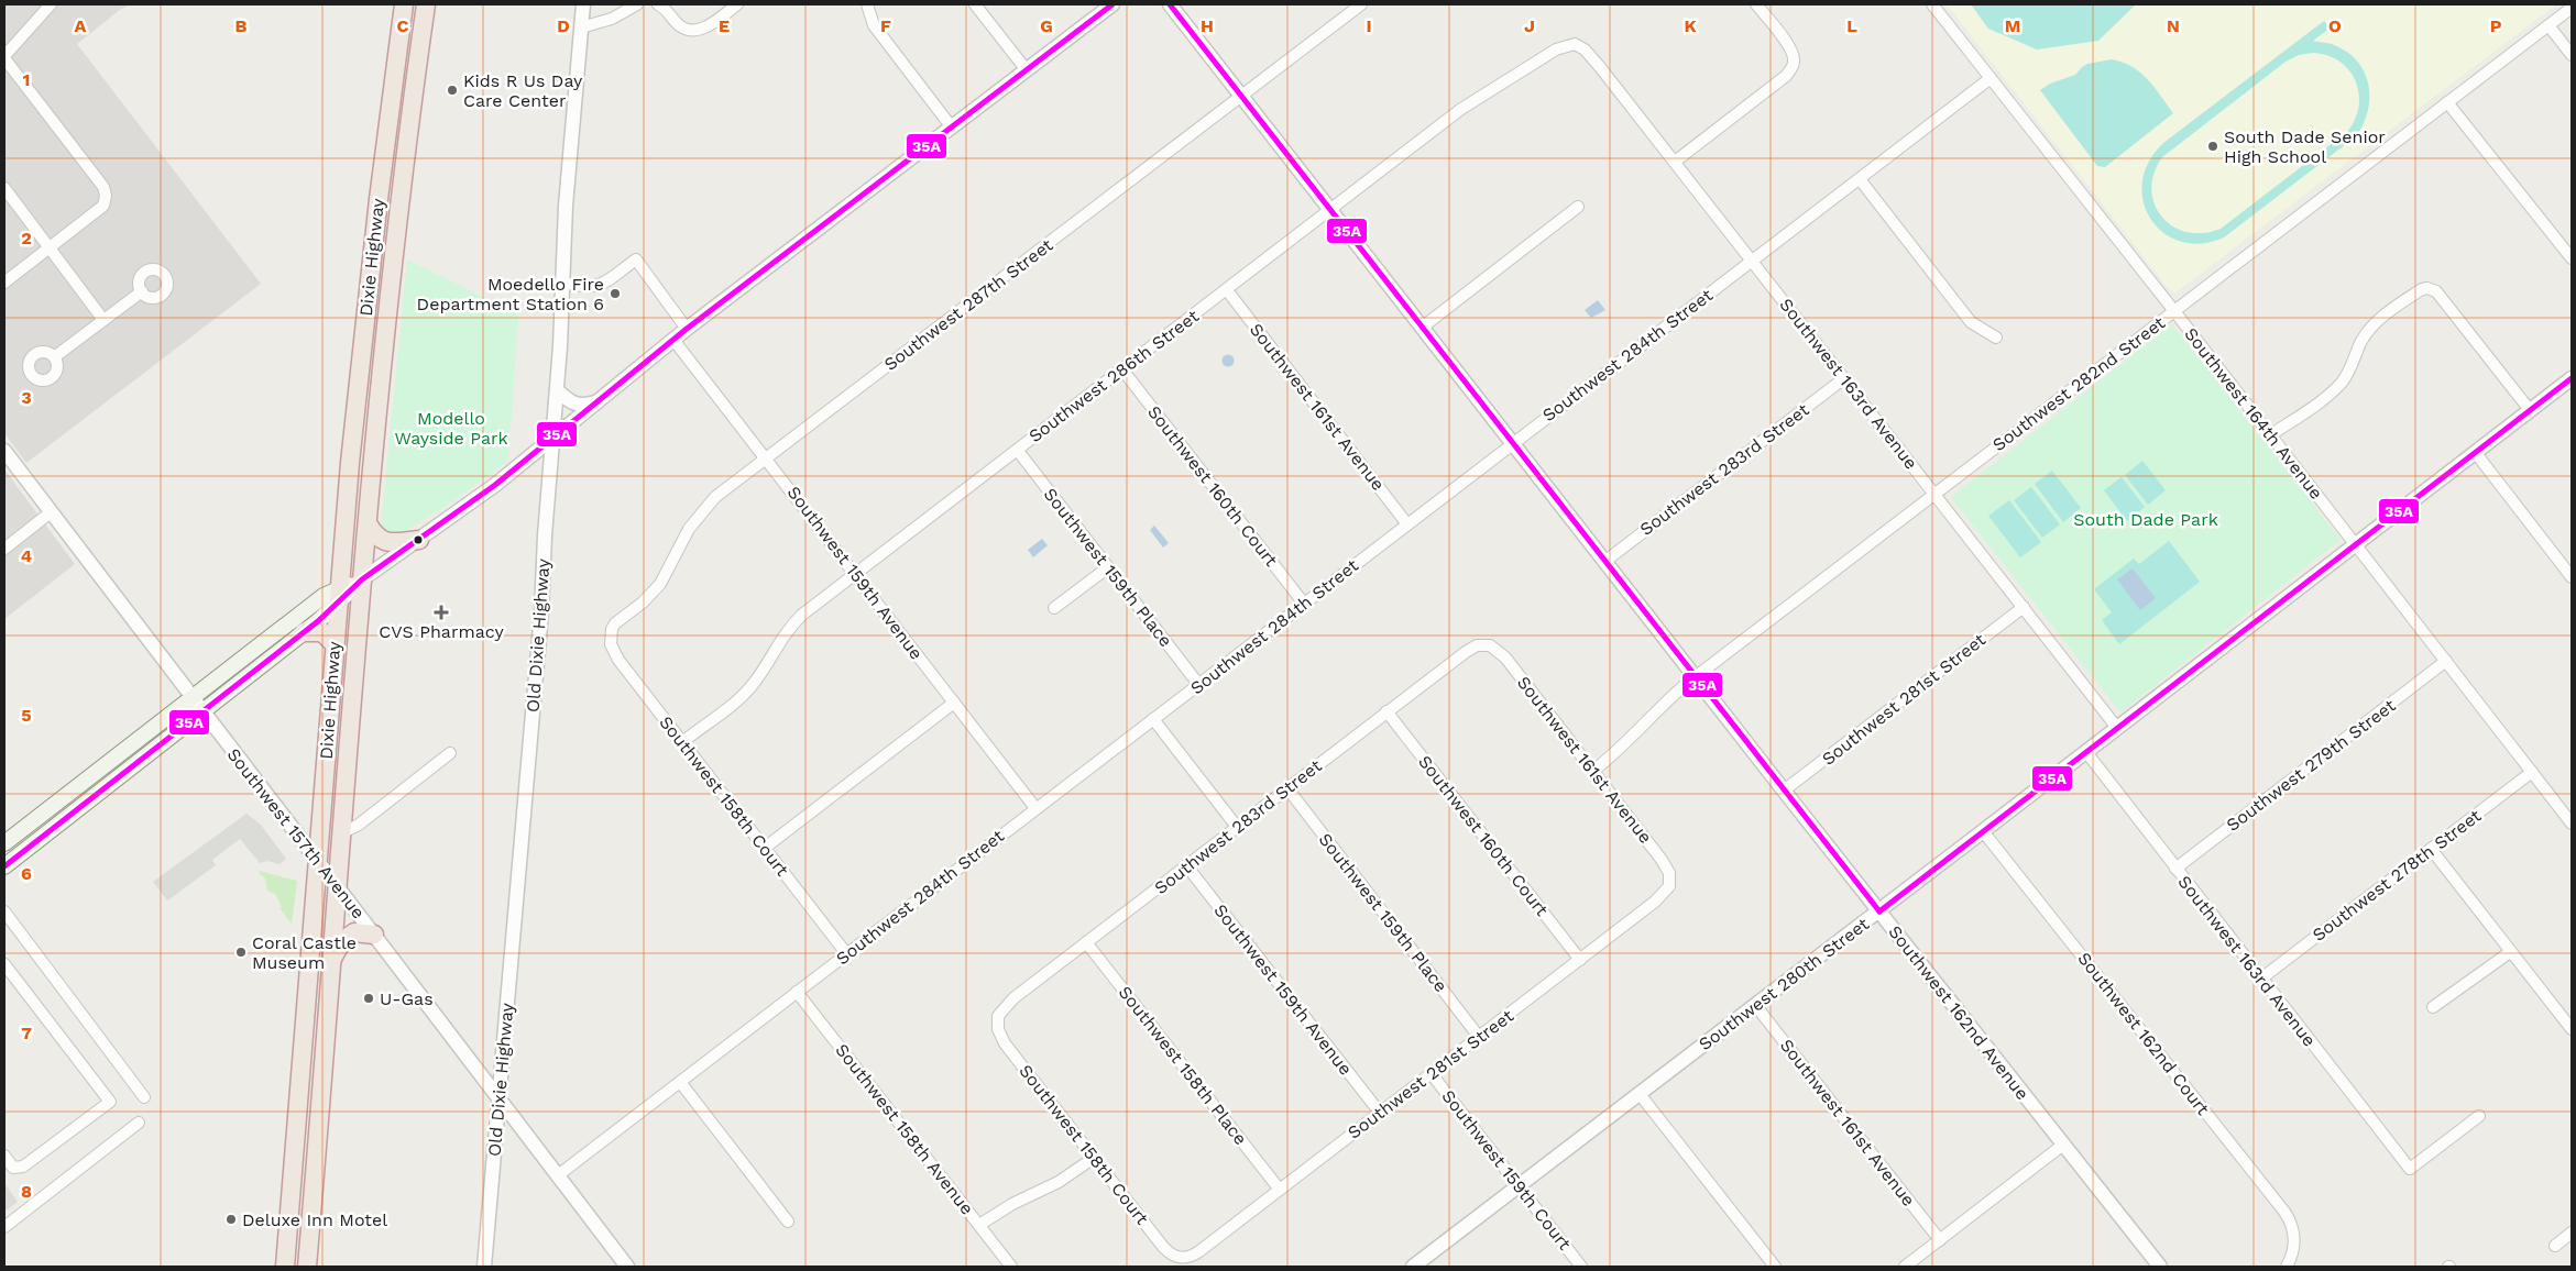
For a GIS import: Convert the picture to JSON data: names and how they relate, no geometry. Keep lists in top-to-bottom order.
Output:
{
  "streets": {
    "highway": ["Dixie Highway"],
    "street": [
      "Southwest 287th Street",
      "Southwest 284th Street",
      "Southwest 286th Street",
      "Southwest 163rd Avenue",
      "Southwest 282nd Street",
      "Southwest 161st Avenue",
      "Southwest 164th Avenue",
      "Southwest 283rd Street",
      "Southwest 160th Court",
      "Southwest 159th Place",
      "Southwest 159th Avenue",
      "Old Dixie Highway",
      "Southwest 281st Street",
      "Southwest 279th Street",
      "Southwest 158th Court",
      "Southwest 157th Avenue",
      "Southwest 278th Street",
      "Southwest 280th Street",
      "Southwest 162nd Avenue",
      "Southwest 162nd Court",
      "Southwest 158th Place",
      "Southwest 158th Avenue",
      "Southwest 159th Court"
    ]
  },
  "crossings": [
    ["Dixie Highway", "Southwest 157th Avenue"],
    ["Southwest 287th Street", "Southwest 159th Avenue"],
    ["Southwest 287th Street", "Southwest 158th Court"],
    ["Southwest 287th Street", "Southwest 162nd Avenue"],
    ["Southwest 284th Street", "Southwest 163rd Avenue"],
    ["Southwest 284th Street", "Southwest 161st Avenue"],
    ["Southwest 284th Street", "Southwest 164th Avenue"],
    ["Southwest 284th Street", "Southwest 160th Court"],
    ["Southwest 284th Street", "Southwest 159th Place"],
    ["Southwest 284th Street", "Southwest 159th Avenue"],
    ["Southwest 284th Street", "Southwest 158th Court"],
    ["Southwest 284th Street", "Southwest 157th Avenue"],
    ["Southwest 284th Street", "Southwest 162nd Avenue"],
    ["Southwest 284th Street", "Southwest 158th Avenue"],
    ["Southwest 286th Street", "Southwest 163rd Avenue"],
    ["Southwest 286th Street", "Southwest 161st Avenue"],
    ["Southwest 286th Street", "Southwest 160th Court"],
    ["Southwest 286th Street", "Southwest 159th Place"],
    ["Southwest 286th Street", "Southwest 159th Avenue"],
    ["Southwest 286th Street", "Southwest 158th Court"],
    ["Southwest 286th Street", "Southwest 162nd Avenue"],
    ["Southwest 163rd Avenue", "Southwest 282nd Street"],
    ["Southwest 163rd Avenue", "Southwest 283rd Street"],
    ["Southwest 163rd Avenue", "Southwest 281st Street"],
    ["Southwest 163rd Avenue", "Southwest 279th Street"],
    ["Southwest 163rd Avenue", "Southwest 278th Street"],
    ["Southwest 163rd Avenue", "Southwest 280th Street"],
    ["Southwest 282nd Street", "Southwest 161st Avenue"],
    ["Southwest 282nd Street", "Southwest 164th Avenue"],
    ["Southwest 282nd Street", "Southwest 162nd Avenue"],
    ["Southwest 161st Avenue", "Southwest 283rd Street"],
    ["Southwest 161st Avenue", "Southwest 281st Street"],
    ["Southwest 161st Avenue", "Southwest 280th Street"],
    ["Southwest 164th Avenue", "Southwest 279th Street"],
    ["Southwest 164th Avenue", "Southwest 278th Street"],
    ["Southwest 164th Avenue", "Southwest 280th Street"],
    ["Southwest 283rd Street", "Southwest 160th Court"],
    ["Southwest 283rd Street", "Southwest 159th Place"],
    ["Southwest 283rd Street", "Southwest 159th Avenue"],
    ["Southwest 283rd Street", "Southwest 158th Court"],
    ["Southwest 283rd Street", "Southwest 162nd Avenue"],
    ["Southwest 283rd Street", "Southwest 158th Place"],
    ["Southwest 160th Court", "Southwest 281st Street"],
    ["Southwest 159th Place", "Southwest 281st Street"],
    ["Southwest 159th Avenue", "Southwest 281st Street"],
    ["Old Dixie Highway", "Southwest 157th Avenue"],
    ["Southwest 281st Street", "Southwest 158th Court"],
    ["Southwest 281st Street", "Southwest 162nd Avenue"],
    ["Southwest 281st Street", "Southwest 158th Place"],
    ["Southwest 281st Street", "Southwest 159th Court"],
    ["Southwest 280th Street", "Southwest 162nd Avenue"],
    ["Southwest 280th Street", "Southwest 162nd Court"],
    ["Southwest 280th Street", "Southwest 159th Court"]
  ],
  "parks": ["Modello Wayside Park", "South Dade Park"],
  "places": {
    "other": [
      "Kids R Us Day Care Center",
      "South Dade Senior High School",
      "Moedello Fire Department Station 6",
      "Coral Castle Museum",
      "U-Gas",
      "Deluxe Inn Motel"
    ],
    "health": ["CVS Pharmacy"]
  },
  "lines": ["transit line 35A"],
  "grid": {
    "columns": [
      "A",
      "B",
      "C",
      "D",
      "E",
      "F",
      "G",
      "H",
      "I",
      "J",
      "K",
      "L",
      "M",
      "N",
      "O",
      "P"
    ],
    "rows": [
      "1",
      "2",
      "3",
      "4",
      "5",
      "6",
      "7",
      "8"
    ]
  }
}
